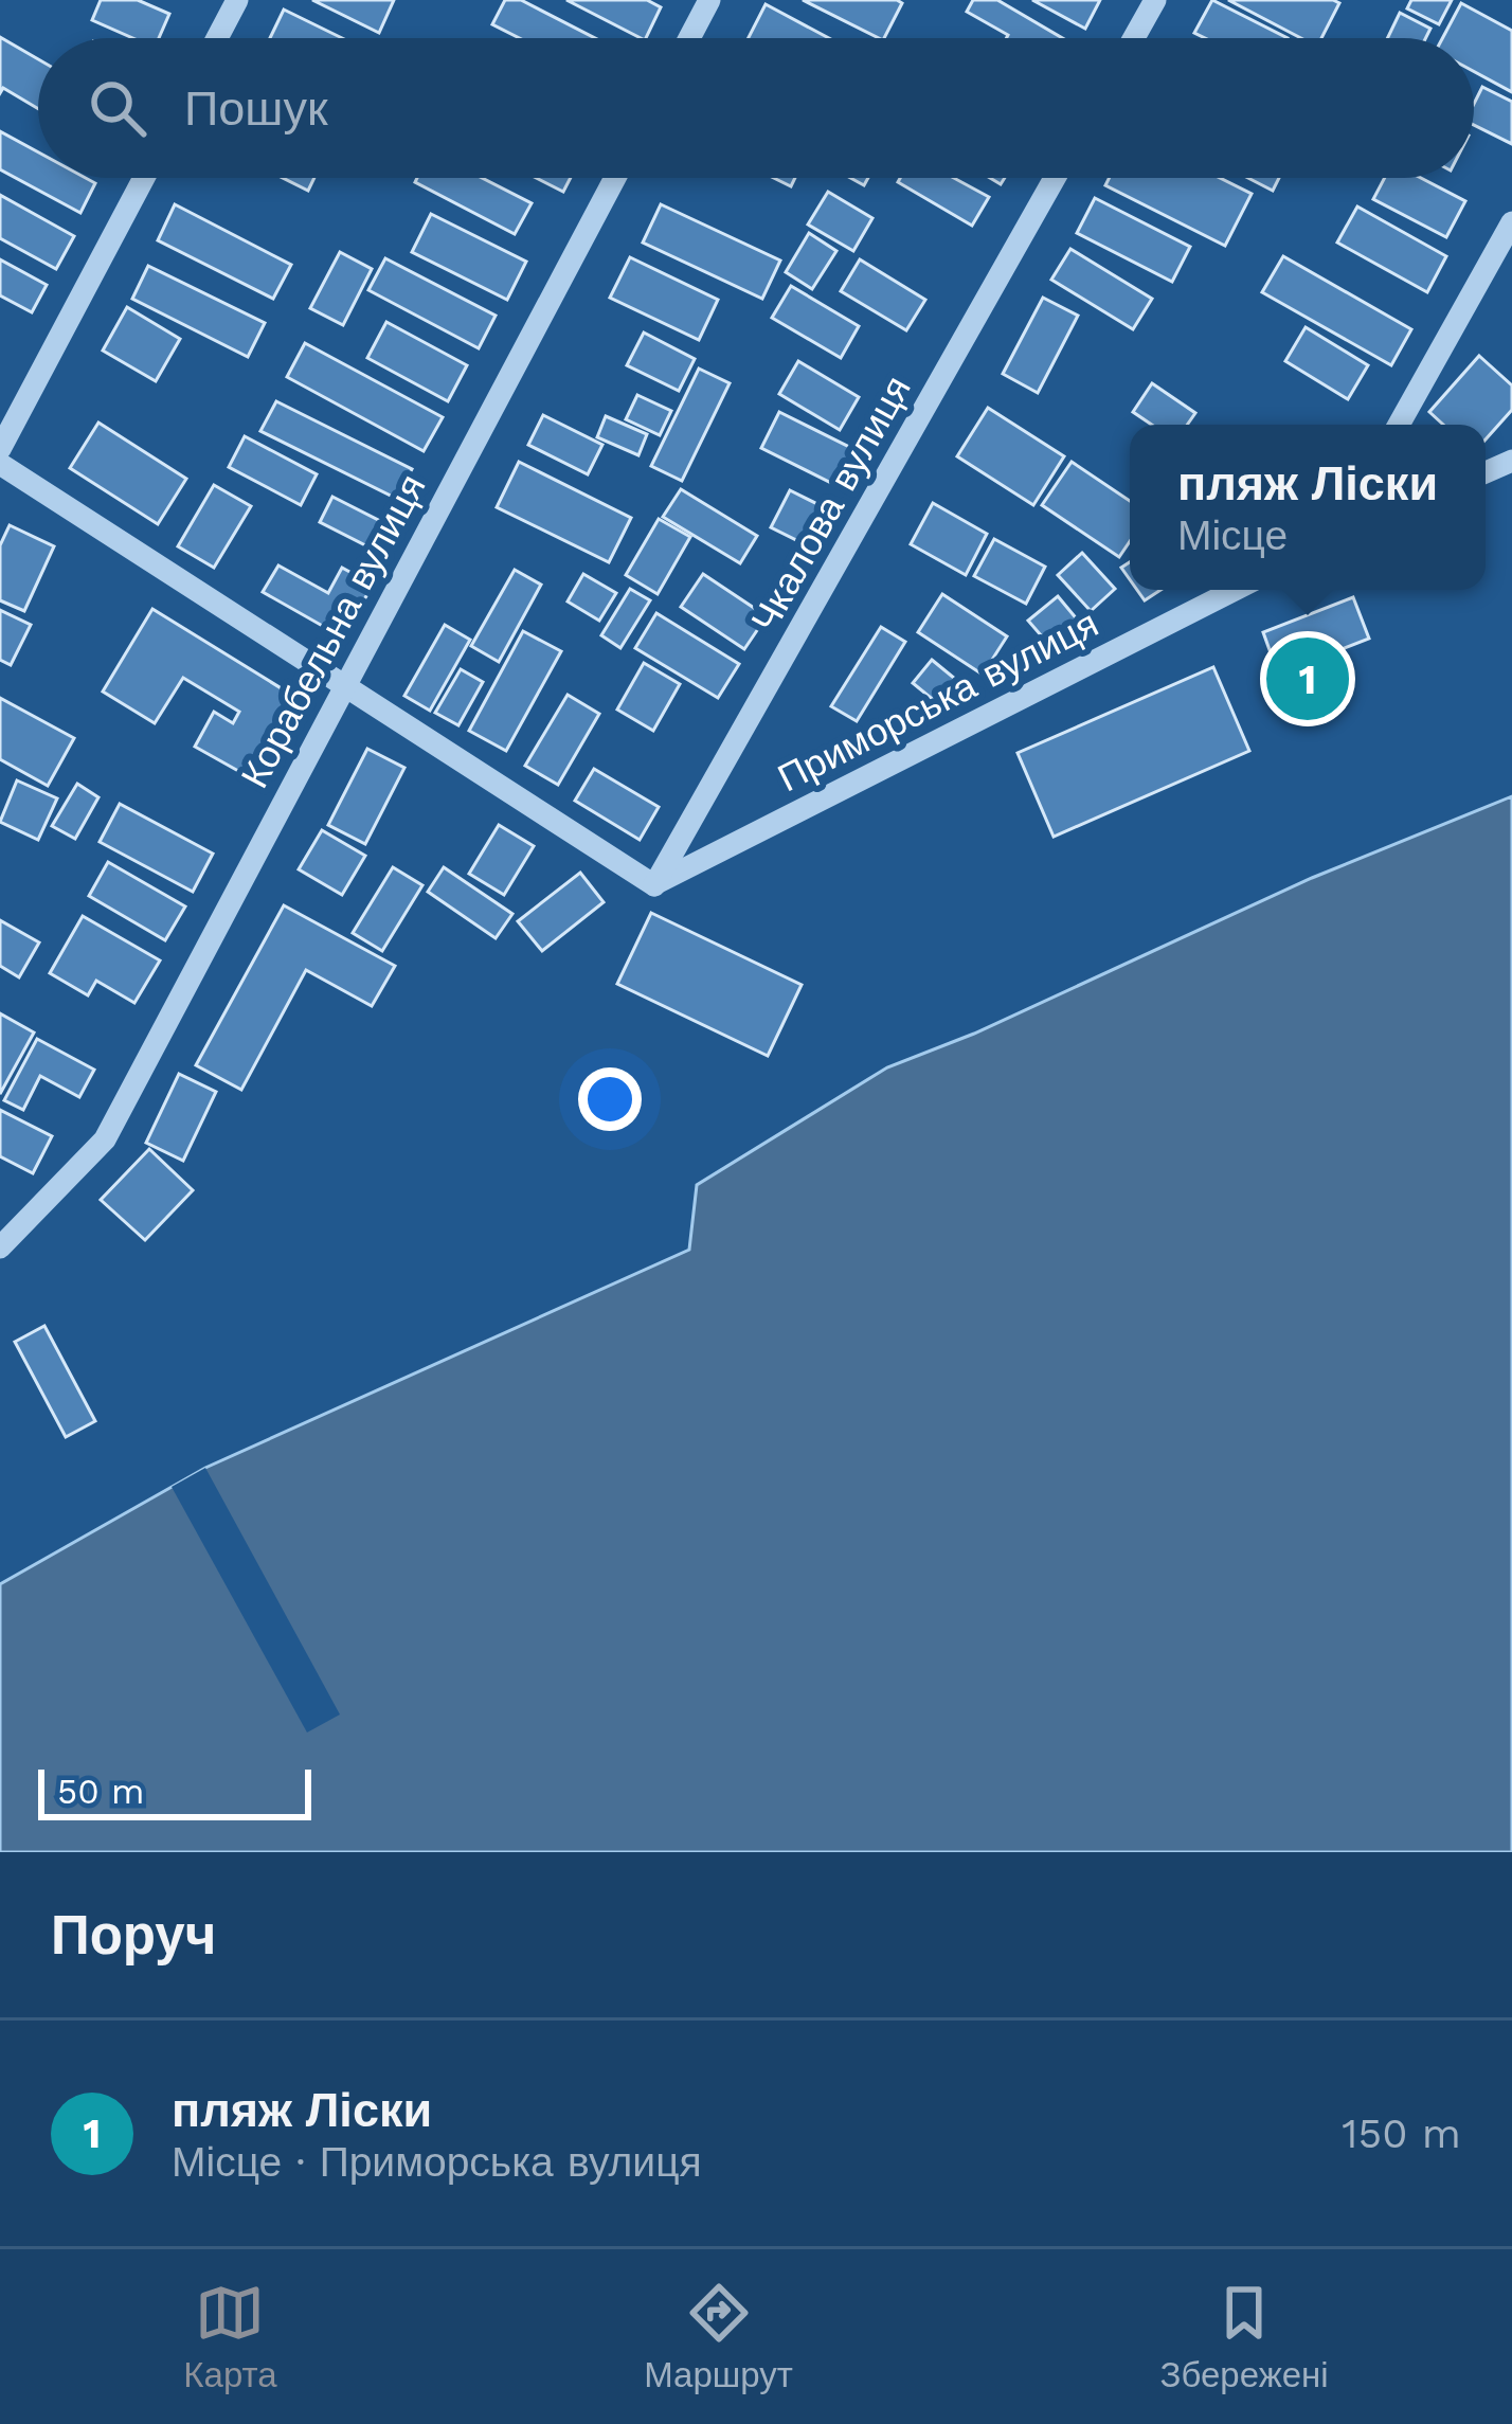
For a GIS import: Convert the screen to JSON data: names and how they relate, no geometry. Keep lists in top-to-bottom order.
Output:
{
  "streets": {
    "street": ["Чкалова вулиця", "Корабельна вулиця", "Приморська вулиця"]
  },
  "crossings": [
    ["Чкалова вулиця", "Приморська вулиця"]
  ],
  "scale_bar": "50 m",
  "page": {
    "search": "Пошук",
    "popup": ["пляж Ліски", "Місце"],
    "pins": "1",
    "scale": "50 m",
    "heading": "Поруч",
    "list": [
      {
        "mark": "1",
        "name": "пляж Ліски",
        "note": "Місце · Приморська вулиця",
        "value": "150 m"
      }
    ],
    "nav": ["Карта", "Маршрут", "Збережені"]
  }
}
